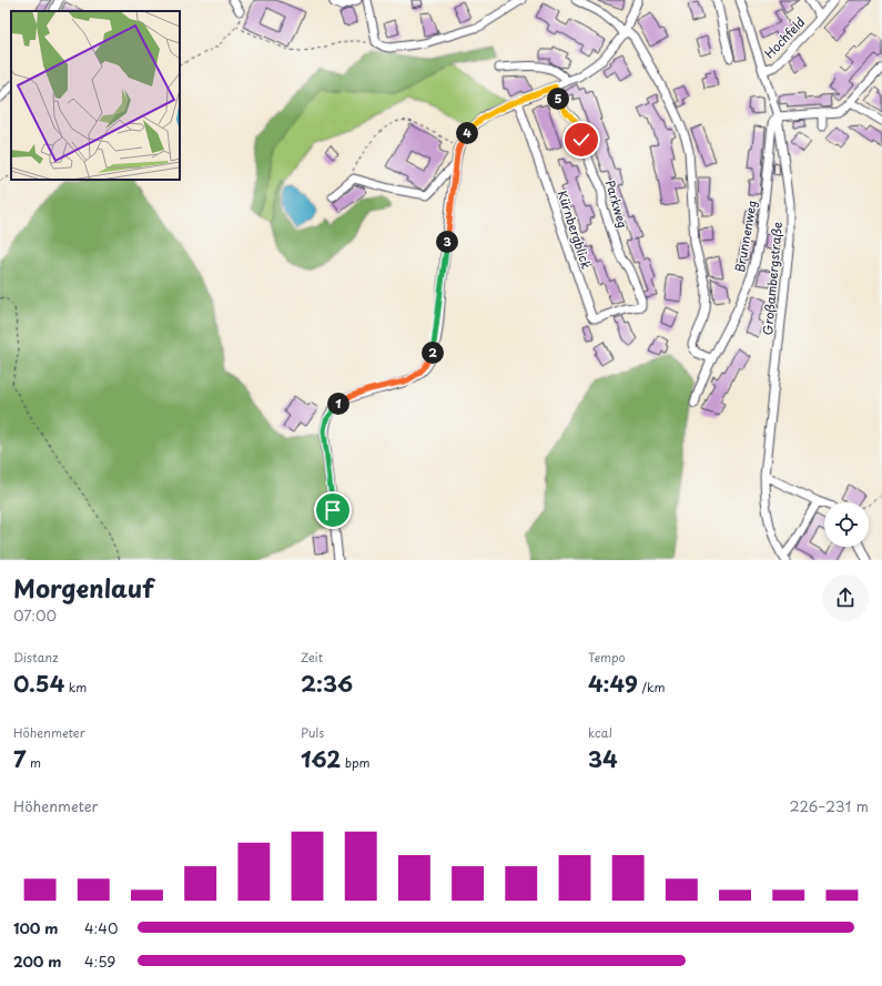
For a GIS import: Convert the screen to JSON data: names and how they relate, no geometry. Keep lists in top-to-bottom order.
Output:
{
  "streets": {
    "street": [
      "Hochfeld",
      "Parkweg",
      "Kürnbergblick",
      "Brunnenweg",
      "Großambergstraße"
    ]
  },
  "crossings": [
    ["Hochfeld", "Großambergstraße"],
    ["Parkweg", "Kürnbergblick"],
    ["Brunnenweg", "Großambergstraße"]
  ],
  "page": {
    "pins": [
      "5",
      "4",
      "3",
      "2",
      "1"
    ],
    "heading": ["Morgenlauf", "07:00"],
    "stats": [
      ["Distanz", "0.54 km"],
      ["Zeit", "2:36"],
      ["Tempo", "4:49 /km"],
      ["Höhenmeter", "7 m"],
      ["Puls", "162 bpm"],
      ["kcal", "34"]
    ],
    "chart": ["Höhenmeter", "226–231 m"],
    "list": [
      {
        "name": "100 m",
        "note": "4:40"
      },
      {
        "name": "200 m",
        "note": "4:59"
      }
    ]
  }
}
